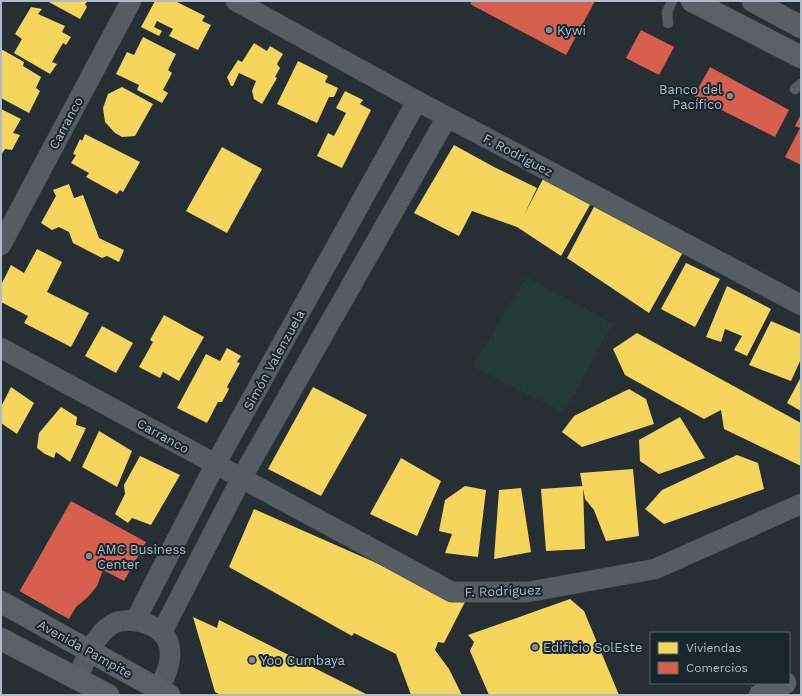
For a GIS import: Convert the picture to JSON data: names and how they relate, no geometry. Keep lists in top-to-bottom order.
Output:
{
  "streets": {
    "street": [
      "Carranco",
      "F. Rodríguez",
      "Simón Valenzuela",
      "Avenida Pampite"
    ]
  },
  "crossings": [
    ["Carranco", "F. Rodríguez"],
    ["Carranco", "Simón Valenzuela"],
    ["F. Rodríguez", "Simón Valenzuela"]
  ],
  "places": [
    "Kywi",
    "Banco del Pacífico",
    "AMC Business Center",
    "Edificio SolEste",
    "Yoo Cumbaya"
  ],
  "legend": ["Viviendas", "Comercios"]
}
